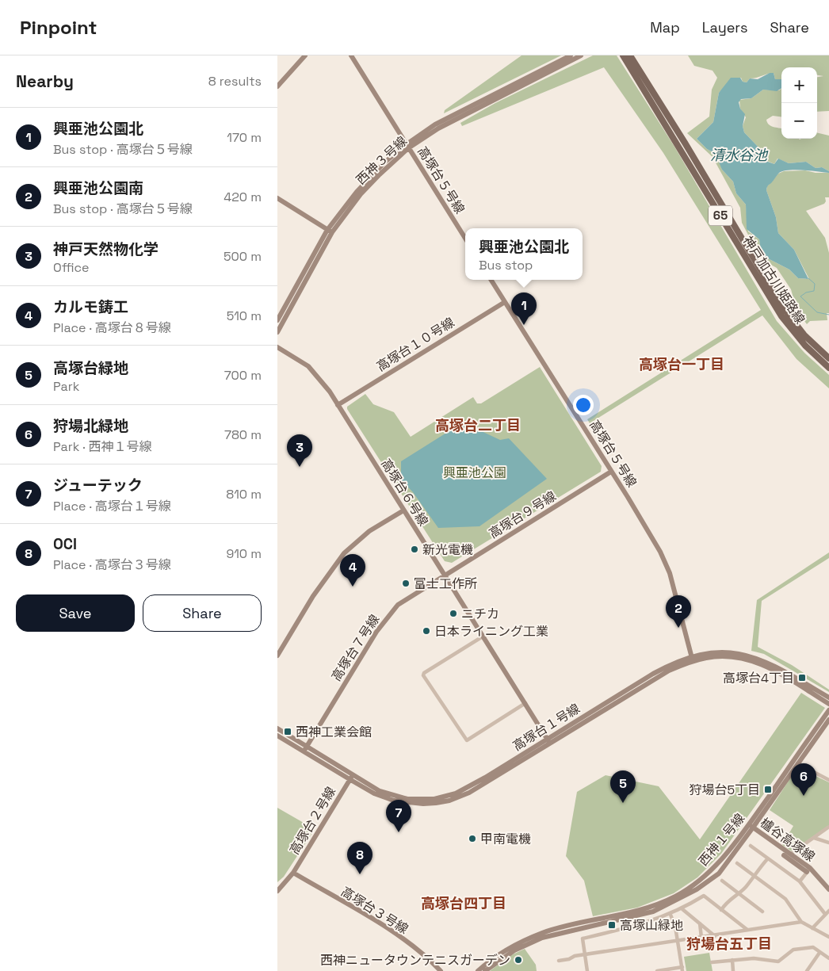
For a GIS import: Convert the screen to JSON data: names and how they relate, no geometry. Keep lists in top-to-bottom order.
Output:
{
  "streets": {
    "main road": ["65", "神戸加古川姫路線"],
    "street": [
      "西神３号線",
      "高塚台５号線",
      "高塚台１０号線",
      "高塚台６号線",
      "高塚台９号線",
      "高塚台７号線",
      "高塚台１号線",
      "高塚台２号線",
      "西神１号線",
      "櫨谷高塚線",
      "高塚台３号線"
    ]
  },
  "crossings": [
    ["西神３号線", "高塚台５号線"],
    ["高塚台５号線", "高塚台１０号線"],
    ["高塚台５号線", "高塚台９号線"],
    ["高塚台５号線", "高塚台１号線"],
    ["高塚台１０号線", "高塚台６号線"],
    ["高塚台６号線", "高塚台９号線"],
    ["高塚台６号線", "高塚台７号線"],
    ["高塚台６号線", "高塚台１号線"],
    ["高塚台９号線", "高塚台７号線"],
    ["高塚台７号線", "高塚台１号線"],
    ["高塚台１号線", "高塚台２号線"],
    ["高塚台２号線", "高塚台３号線"],
    ["西神１号線", "櫨谷高塚線"]
  ],
  "districts": [
    "高塚台一丁目",
    "高塚台二丁目",
    "高塚台四丁目",
    "狩場台五丁目"
  ],
  "water": ["清水谷池"],
  "parks": ["興亜池公園"],
  "places": {
    "other": [
      "新光電機",
      "富士工作所",
      "ニチカ",
      "日本ライニング工業",
      "甲南電機",
      "西神ニュータウンテニスガーデン"
    ],
    "transit": [
      "高塚台4丁目",
      "西神工業会館",
      "狩場台5丁目",
      "高塚山緑地"
    ]
  },
  "page": {
    "header": "Pinpoint",
    "nav": ["Map", "Layers", "Share"],
    "heading": ["Nearby", "8 results"],
    "map_buttons": ["+", "−"],
    "list": [
      {
        "mark": "1",
        "name": "興亜池公園北",
        "note": "Bus stop · 高塚台５号線",
        "value": "170 m"
      },
      {
        "mark": "2",
        "name": "興亜池公園南",
        "note": "Bus stop · 高塚台５号線",
        "value": "420 m"
      },
      {
        "mark": "3",
        "name": "神戸天然物化学",
        "note": "Office",
        "value": "500 m"
      },
      {
        "mark": "4",
        "name": "カルモ鋳工",
        "note": "Place · 高塚台８号線",
        "value": "510 m"
      },
      {
        "mark": "5",
        "name": "高塚台緑地",
        "note": "Park",
        "value": "700 m"
      },
      {
        "mark": "6",
        "name": "狩場北緑地",
        "note": "Park · 西神１号線",
        "value": "780 m"
      },
      {
        "mark": "7",
        "name": "ジューテック",
        "note": "Place · 高塚台１号線",
        "value": "810 m"
      },
      {
        "mark": "8",
        "name": "OCI",
        "note": "Place · 高塚台３号線",
        "value": "910 m"
      }
    ],
    "popup": ["興亜池公園北", "Bus stop"],
    "pins": [
      "1",
      "3",
      "4",
      "2",
      "6",
      "5",
      "7",
      "8"
    ],
    "buttons": ["Save", "Share"]
  }
}
